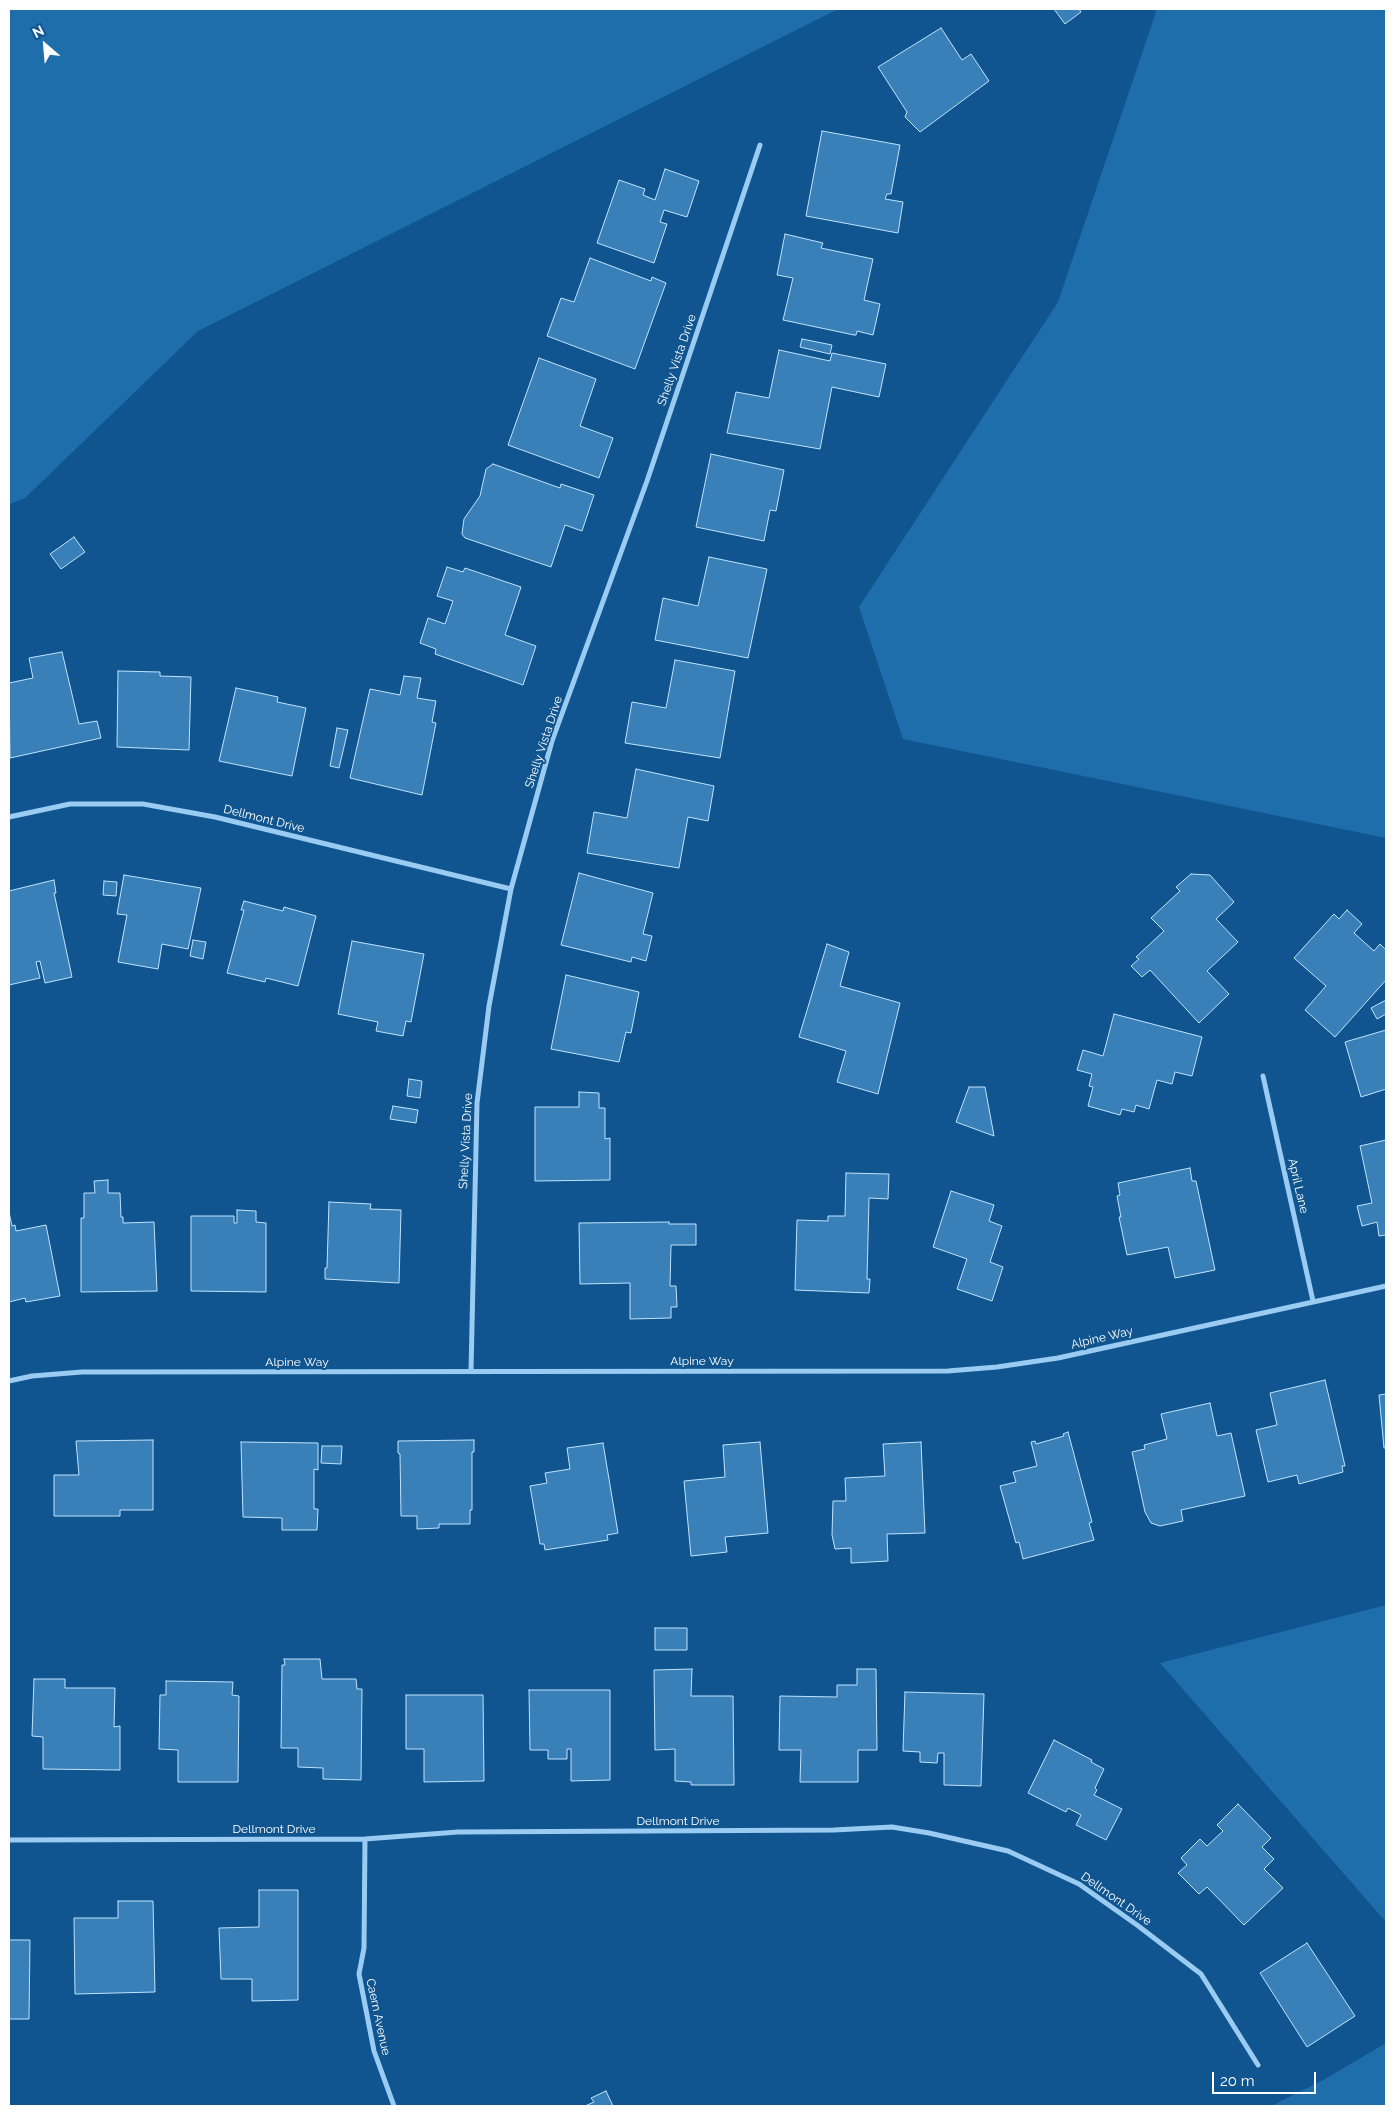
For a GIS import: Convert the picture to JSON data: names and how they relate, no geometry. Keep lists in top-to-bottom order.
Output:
{
  "streets": {
    "street": [
      "Shelly Vista Drive",
      "Dellmont Drive",
      "April Lane",
      "Alpine Way",
      "Caern Avenue"
    ]
  },
  "crossings": [
    ["Shelly Vista Drive", "Dellmont Drive"],
    ["Shelly Vista Drive", "Alpine Way"],
    ["Dellmont Drive", "Caern Avenue"],
    ["April Lane", "Alpine Way"]
  ],
  "scale_bar": "20 m",
  "north": "top left"
}
